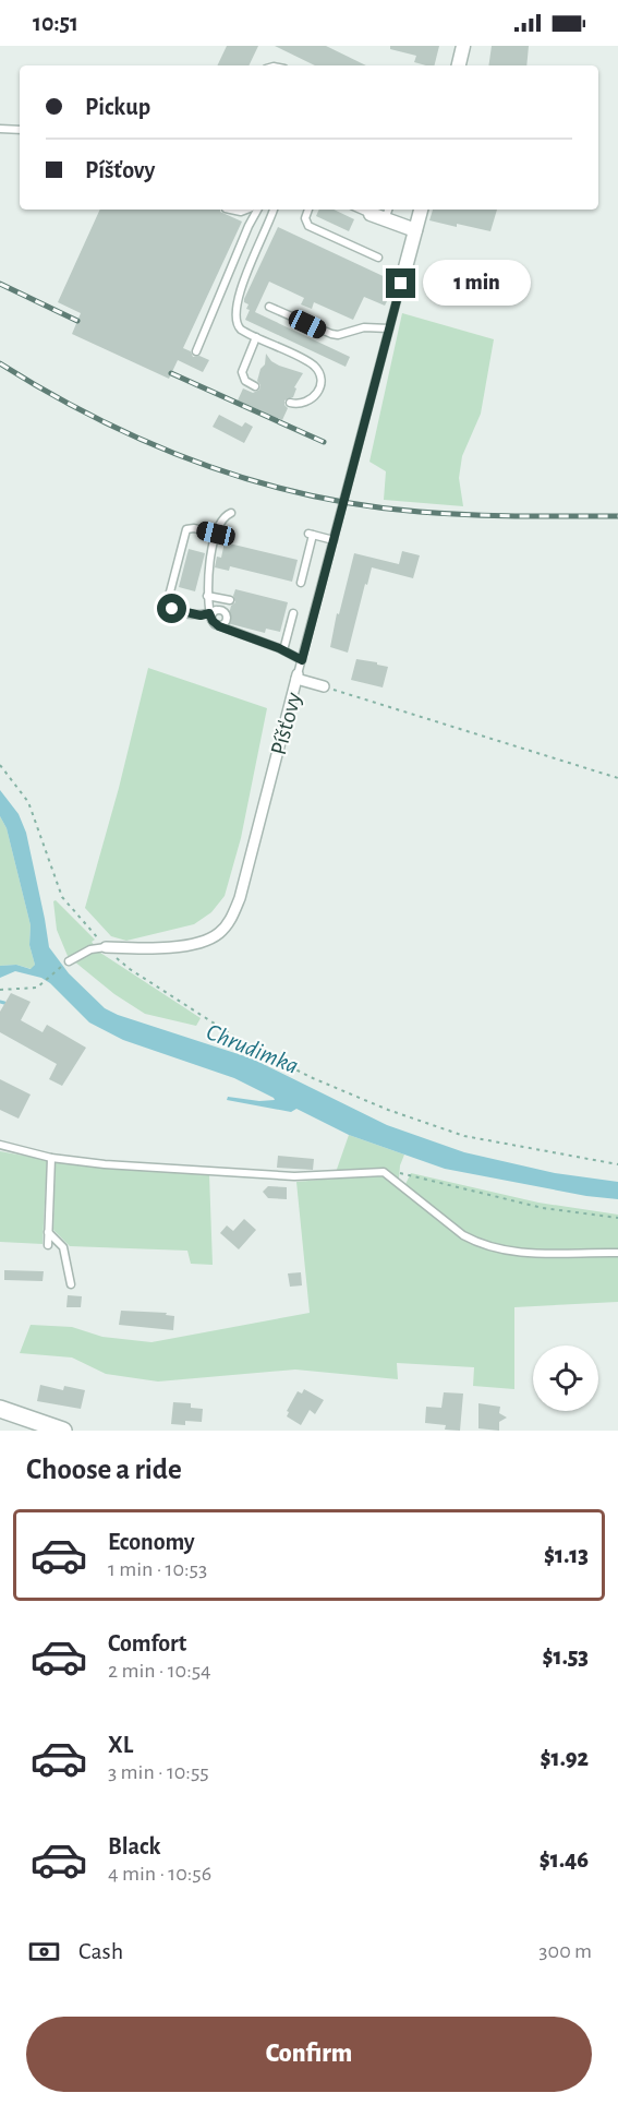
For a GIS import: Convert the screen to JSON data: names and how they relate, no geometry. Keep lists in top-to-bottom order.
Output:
{
  "streets": {
    "street": ["Píšťovy"]
  },
  "water": ["Chrudimka"],
  "page": {
    "status": "10:51",
    "banner": ["Pickup", "Píšťovy"],
    "bubble": "1 min",
    "heading": "Choose a ride",
    "list": [
      {
        "name": "Economy",
        "note": "1 min · 10:53",
        "value": "$1.13"
      },
      {
        "name": "Comfort",
        "note": "2 min · 10:54",
        "value": "$1.53"
      },
      {
        "name": "XL",
        "note": "3 min · 10:55",
        "value": "$1.92"
      },
      {
        "name": "Black",
        "note": "4 min · 10:56",
        "value": "$1.46"
      }
    ],
    "pay": ["Cash", "300 m"],
    "buttons": "Confirm"
  }
}
